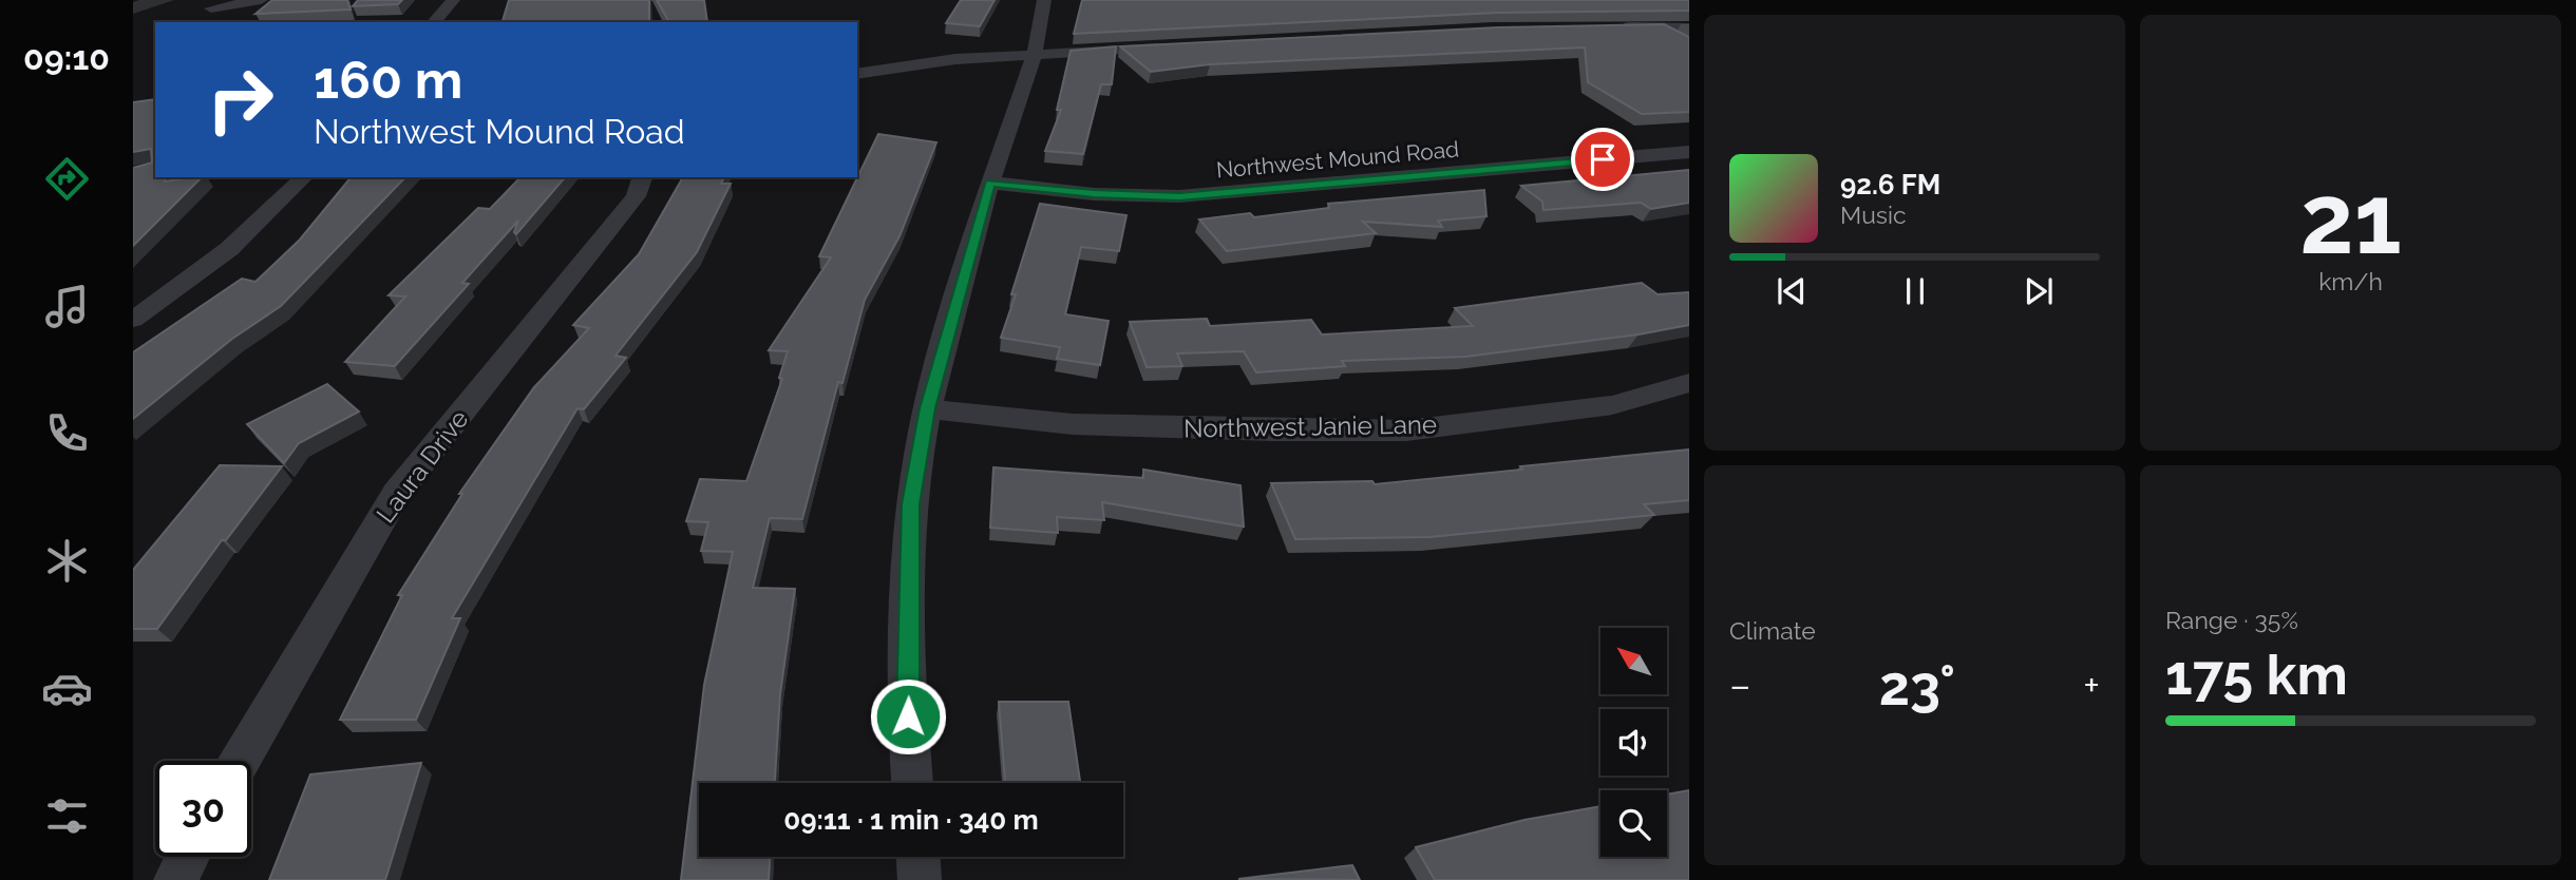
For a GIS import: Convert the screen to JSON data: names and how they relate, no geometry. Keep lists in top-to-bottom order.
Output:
{
  "streets": {
    "street": ["Northwest Mound Road", "Northwest Janie Lane", "Laura Drive"]
  },
  "north": "top left",
  "page": {
    "tabs": "09:10",
    "tile": [
      ["21", "km/h"],
      "Climate",
      ["Range · 35%", "175 km"]
    ],
    "turn": ["160 m", "Northwest Mound Road"],
    "song": ["92.6 FM", "Music"],
    "heat": ["−", "23°", "+"],
    "limit": "30",
    "trip": "09:11 · 1 min · 340 m"
  }
}
